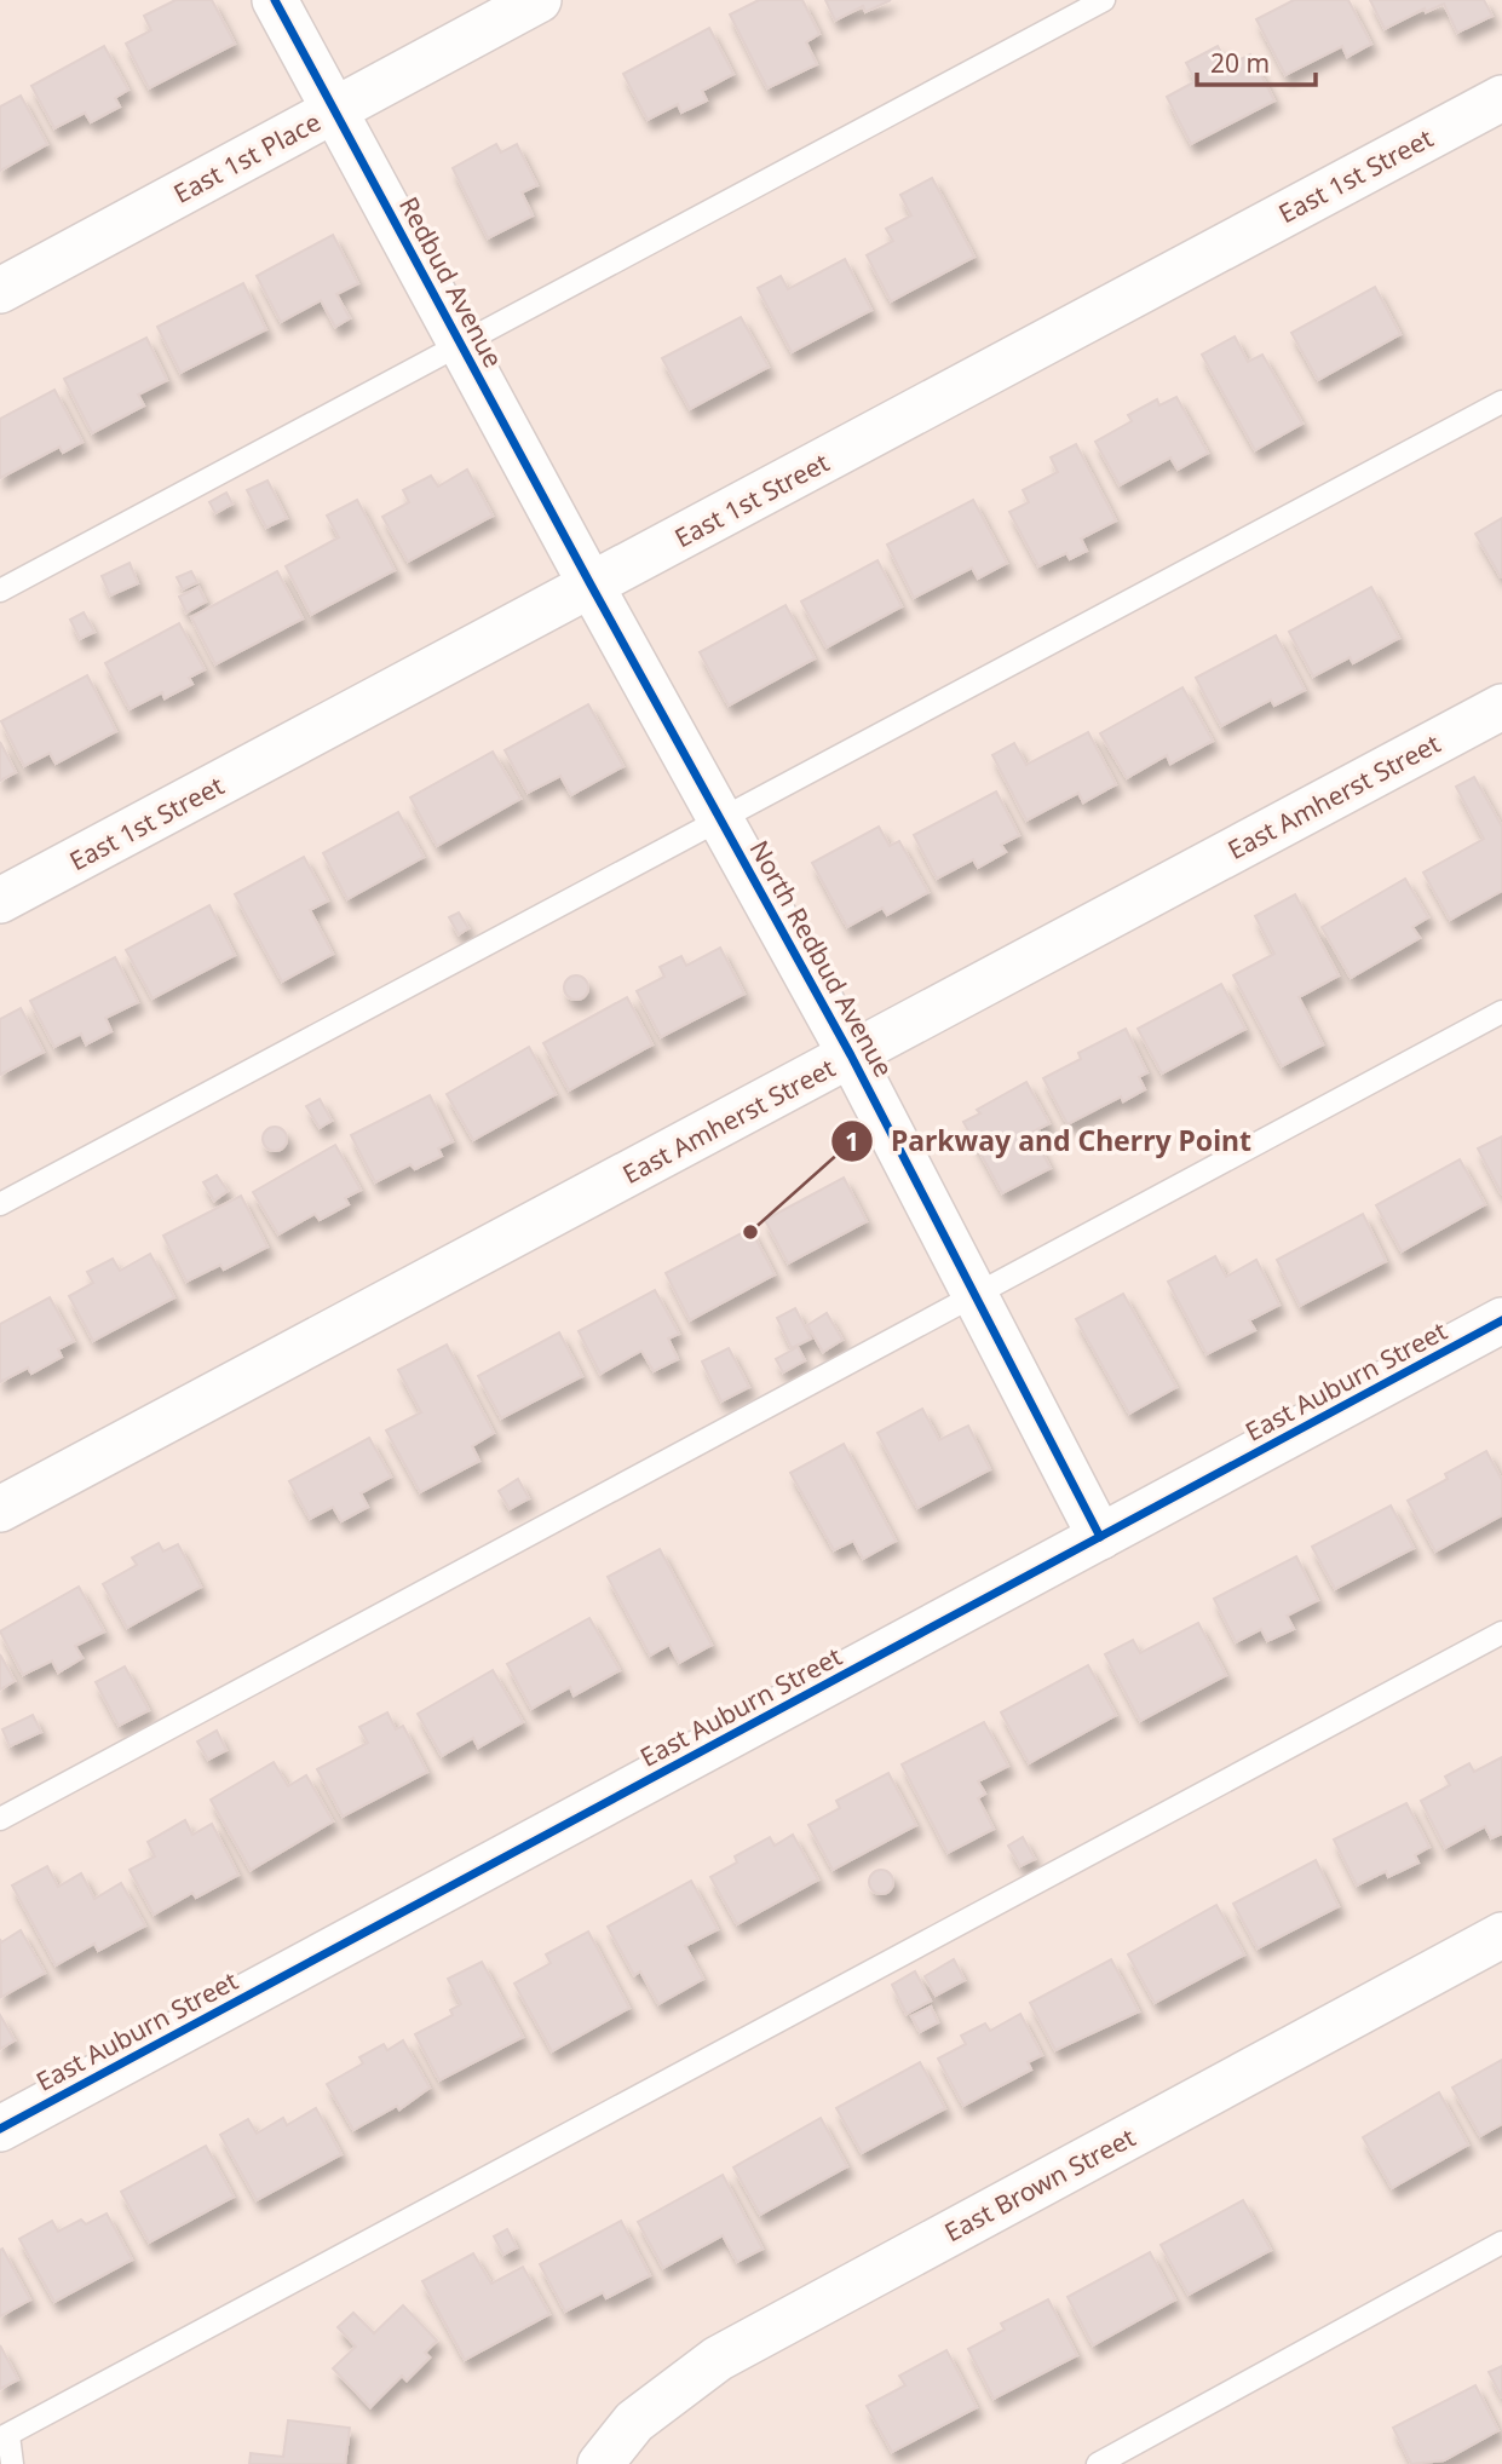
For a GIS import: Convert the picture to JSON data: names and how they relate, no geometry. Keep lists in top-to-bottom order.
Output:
{
  "streets": {
    "street": [
      "East 1st Place",
      "East 1st Street",
      "Redbud Avenue",
      "East Amherst Street",
      "North Redbud Avenue",
      "East Auburn Street",
      "East Brown Street"
    ]
  },
  "crossings": [
    ["East 1st Place", "Redbud Avenue"],
    ["East 1st Street", "Redbud Avenue"],
    ["East 1st Street", "North Redbud Avenue"],
    ["Redbud Avenue", "North Redbud Avenue"],
    ["East Amherst Street", "North Redbud Avenue"],
    ["North Redbud Avenue", "East Auburn Street"]
  ],
  "places": ["Parkway and Cherry Point"],
  "scale_bar": "20 m"
}
